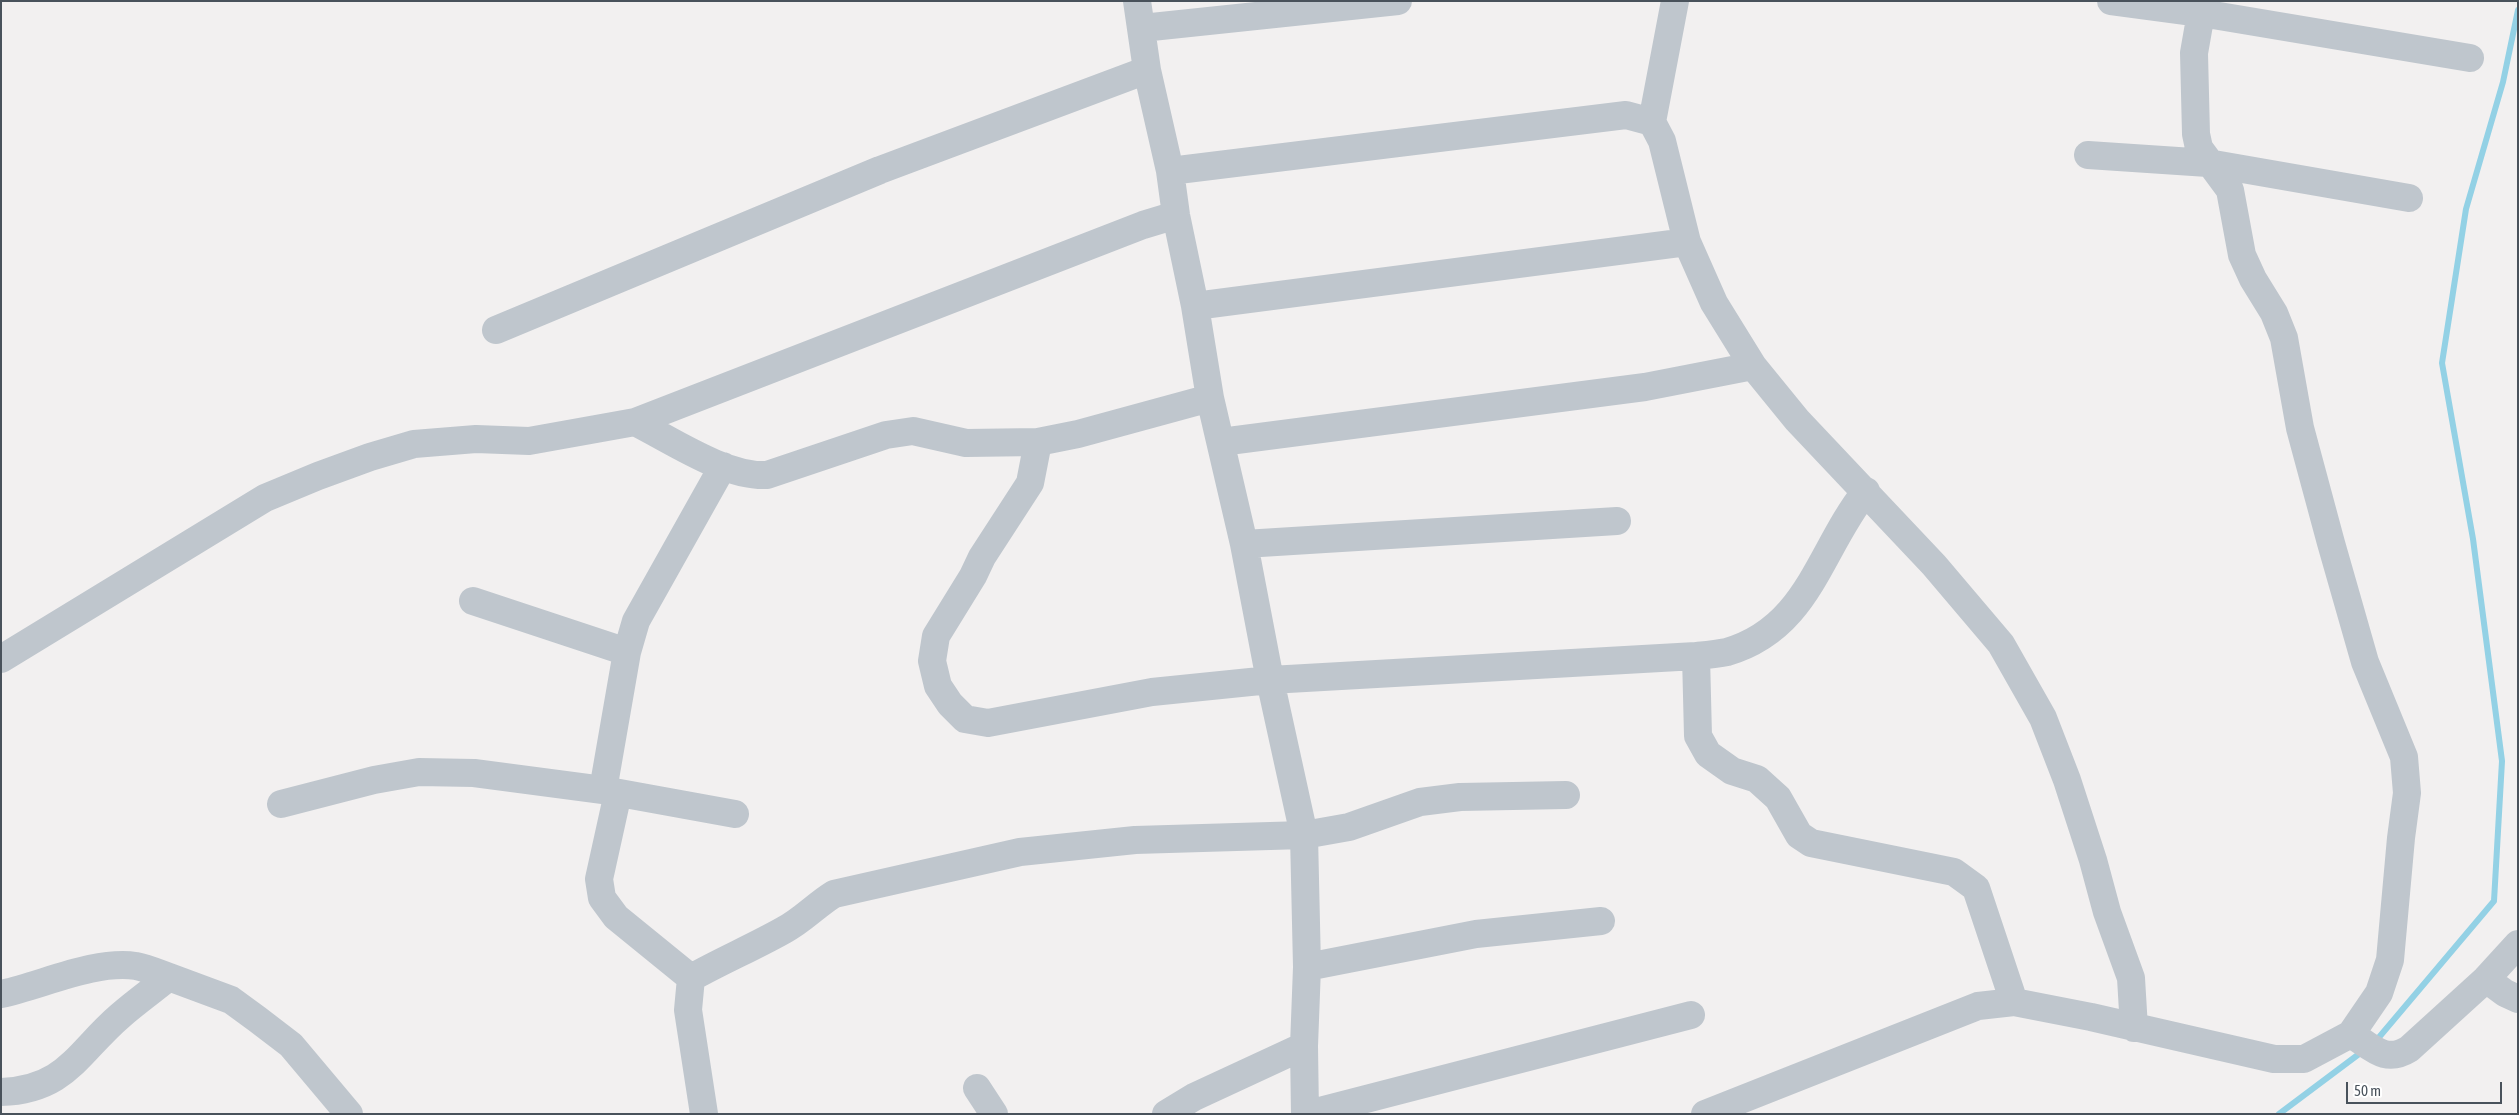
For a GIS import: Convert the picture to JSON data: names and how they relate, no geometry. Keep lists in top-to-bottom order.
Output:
{
  "scale_bar": "50 m"
}
